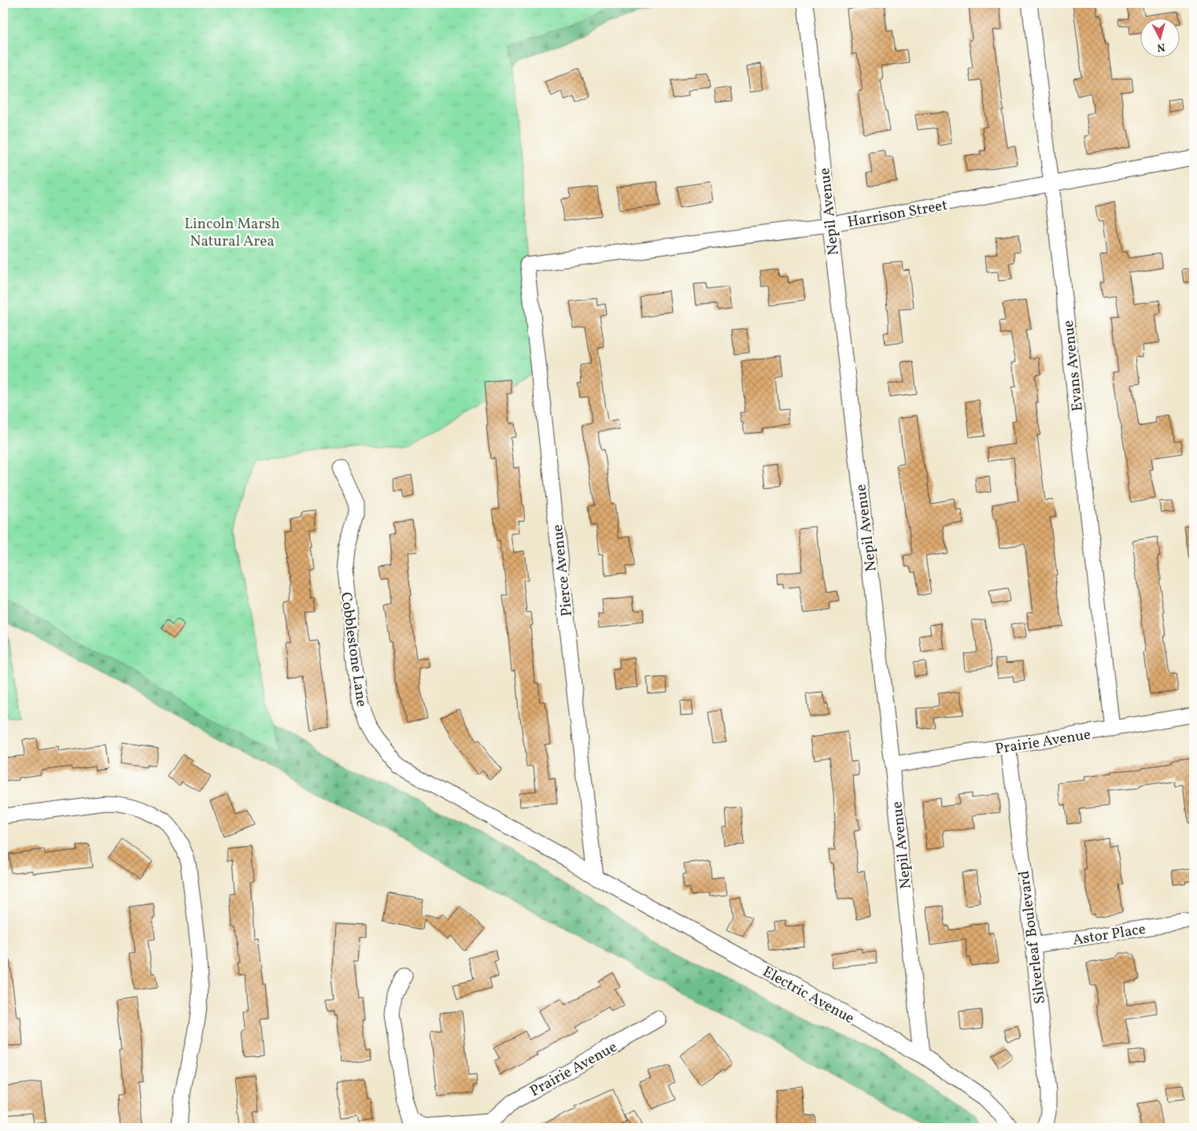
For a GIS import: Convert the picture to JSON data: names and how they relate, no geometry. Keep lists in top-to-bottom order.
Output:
{
  "streets": {
    "street": [
      "Nepil Avenue",
      "Harrison Street",
      "Evans Avenue",
      "Pierce Avenue",
      "Cobblestone Lane",
      "Prairie Avenue",
      "Astor Place",
      "Silverleaf Boulevard",
      "Electric Avenue"
    ]
  },
  "crossings": [
    ["Nepil Avenue", "Harrison Street"],
    ["Nepil Avenue", "Prairie Avenue"],
    ["Nepil Avenue", "Electric Avenue"],
    ["Harrison Street", "Evans Avenue"],
    ["Harrison Street", "Pierce Avenue"],
    ["Evans Avenue", "Prairie Avenue"],
    ["Pierce Avenue", "Cobblestone Lane"],
    ["Pierce Avenue", "Electric Avenue"],
    ["Cobblestone Lane", "Electric Avenue"],
    ["Prairie Avenue", "Silverleaf Boulevard"],
    ["Astor Place", "Silverleaf Boulevard"]
  ],
  "parks": ["Lincoln Marsh Natural Area"],
  "north": "bottom"
}
